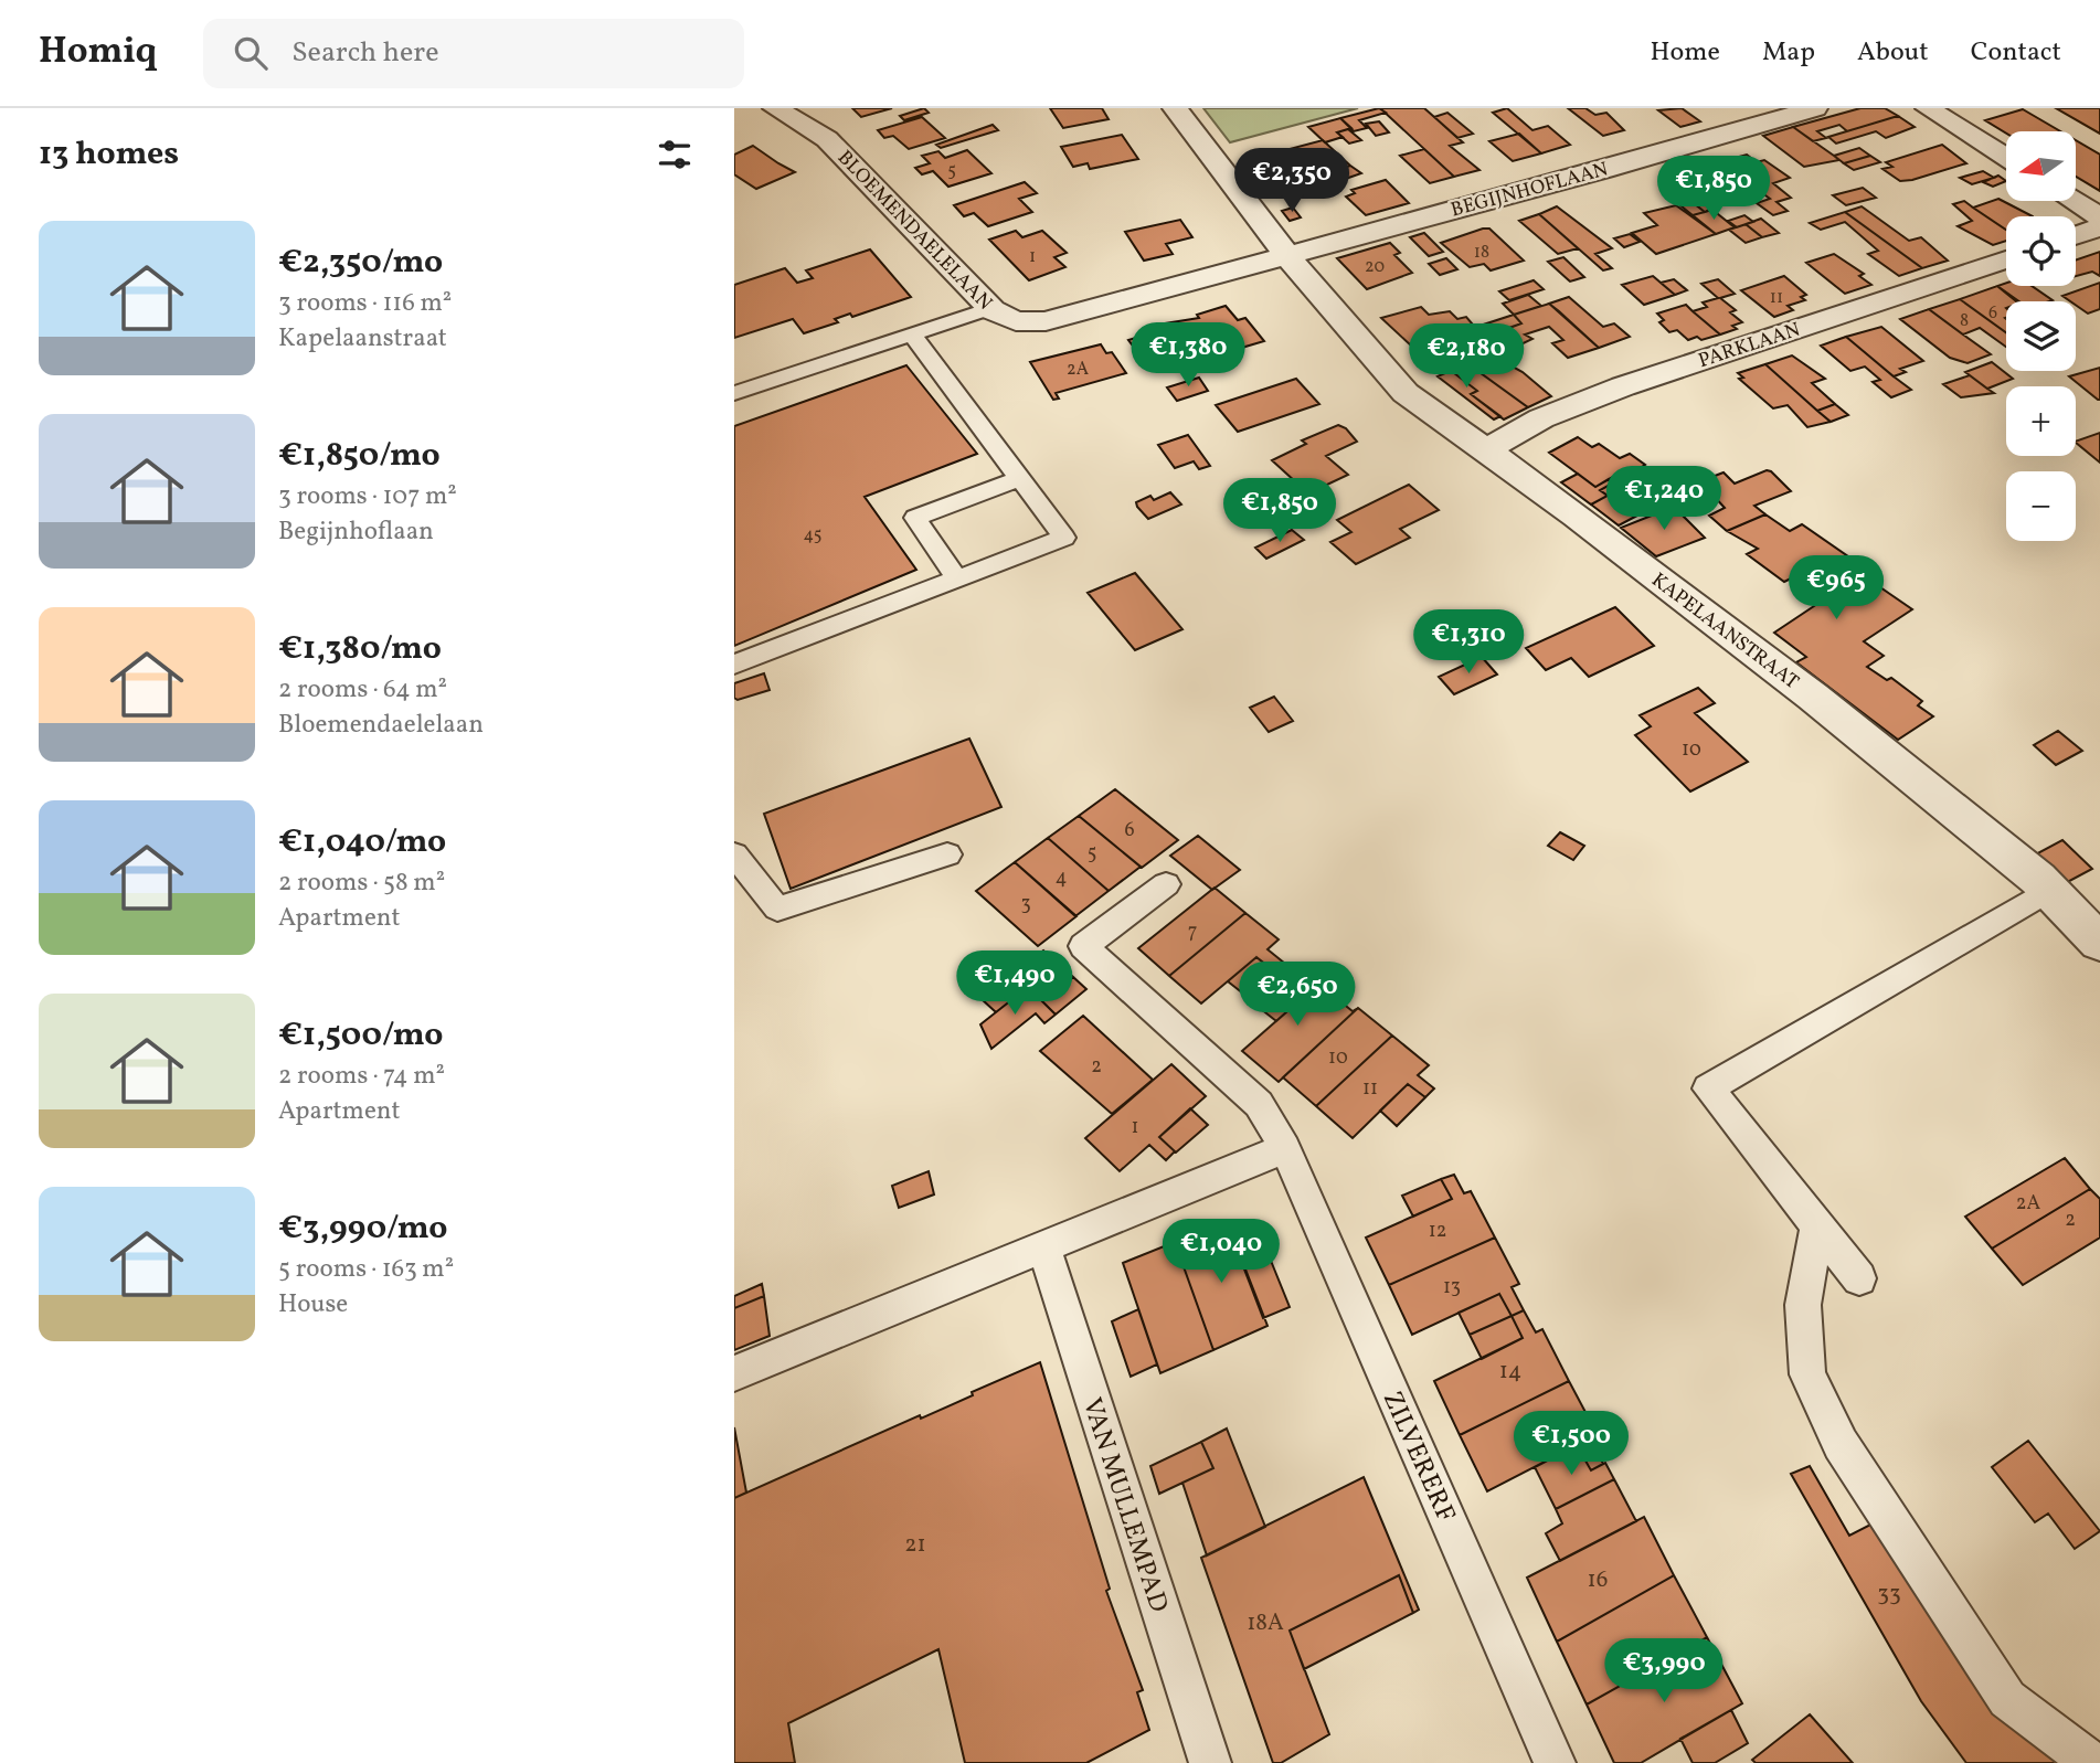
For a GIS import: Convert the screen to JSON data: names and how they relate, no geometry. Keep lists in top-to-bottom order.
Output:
{
  "streets": {
    "street": [
      "BEGIJNHOFLAAN",
      "BLOEMENDAELELAAN",
      "PARKLAAN",
      "KAPELAANSTRAAT"
    ],
    "lane": ["ZILVERERF", "VAN MULLEMPAD"]
  },
  "crossings": [
    ["BEGIJNHOFLAAN", "BLOEMENDAELELAAN"],
    ["BEGIJNHOFLAAN", "KAPELAANSTRAAT"],
    ["BLOEMENDAELELAAN", "KAPELAANSTRAAT"],
    ["PARKLAAN", "KAPELAANSTRAAT"]
  ],
  "house_numbers": [
    "5",
    "18",
    "1",
    "20",
    "11",
    "6",
    "8",
    "2A",
    "45",
    "10",
    "6",
    "5",
    "4",
    "3",
    "7",
    "10",
    "2",
    "11",
    "1",
    "2A",
    "2",
    "12",
    "13",
    "14",
    "21",
    "16",
    "33",
    "18A"
  ],
  "north": "left",
  "page": {
    "header": "Homiq",
    "search": "Search here",
    "nav": [
      "Home",
      "Map",
      "About",
      "Contact"
    ],
    "heading": "13 homes",
    "map_buttons": ["+", "−"],
    "price": [
      "€2,350",
      "€1,850",
      "€1,380",
      "€2,180",
      "€1,240",
      "€1,850",
      "€965",
      "€1,310",
      "€1,490",
      "€2,650",
      "€1,040",
      "€1,500",
      "€3,990"
    ],
    "list": [
      {
        "name": "€2,350/mo",
        "note": "3 rooms · 116 m² · Kapelaanstraat"
      },
      {
        "name": "€1,850/mo",
        "note": "3 rooms · 107 m² · Begijnhoflaan"
      },
      {
        "name": "€1,380/mo",
        "note": "2 rooms · 64 m² · Bloemendaelelaan"
      },
      {
        "name": "€1,040/mo",
        "note": "2 rooms · 58 m² · Apartment"
      },
      {
        "name": "€1,500/mo",
        "note": "2 rooms · 74 m² · Apartment"
      },
      {
        "name": "€3,990/mo",
        "note": "5 rooms · 163 m² · House"
      }
    ]
  }
}
